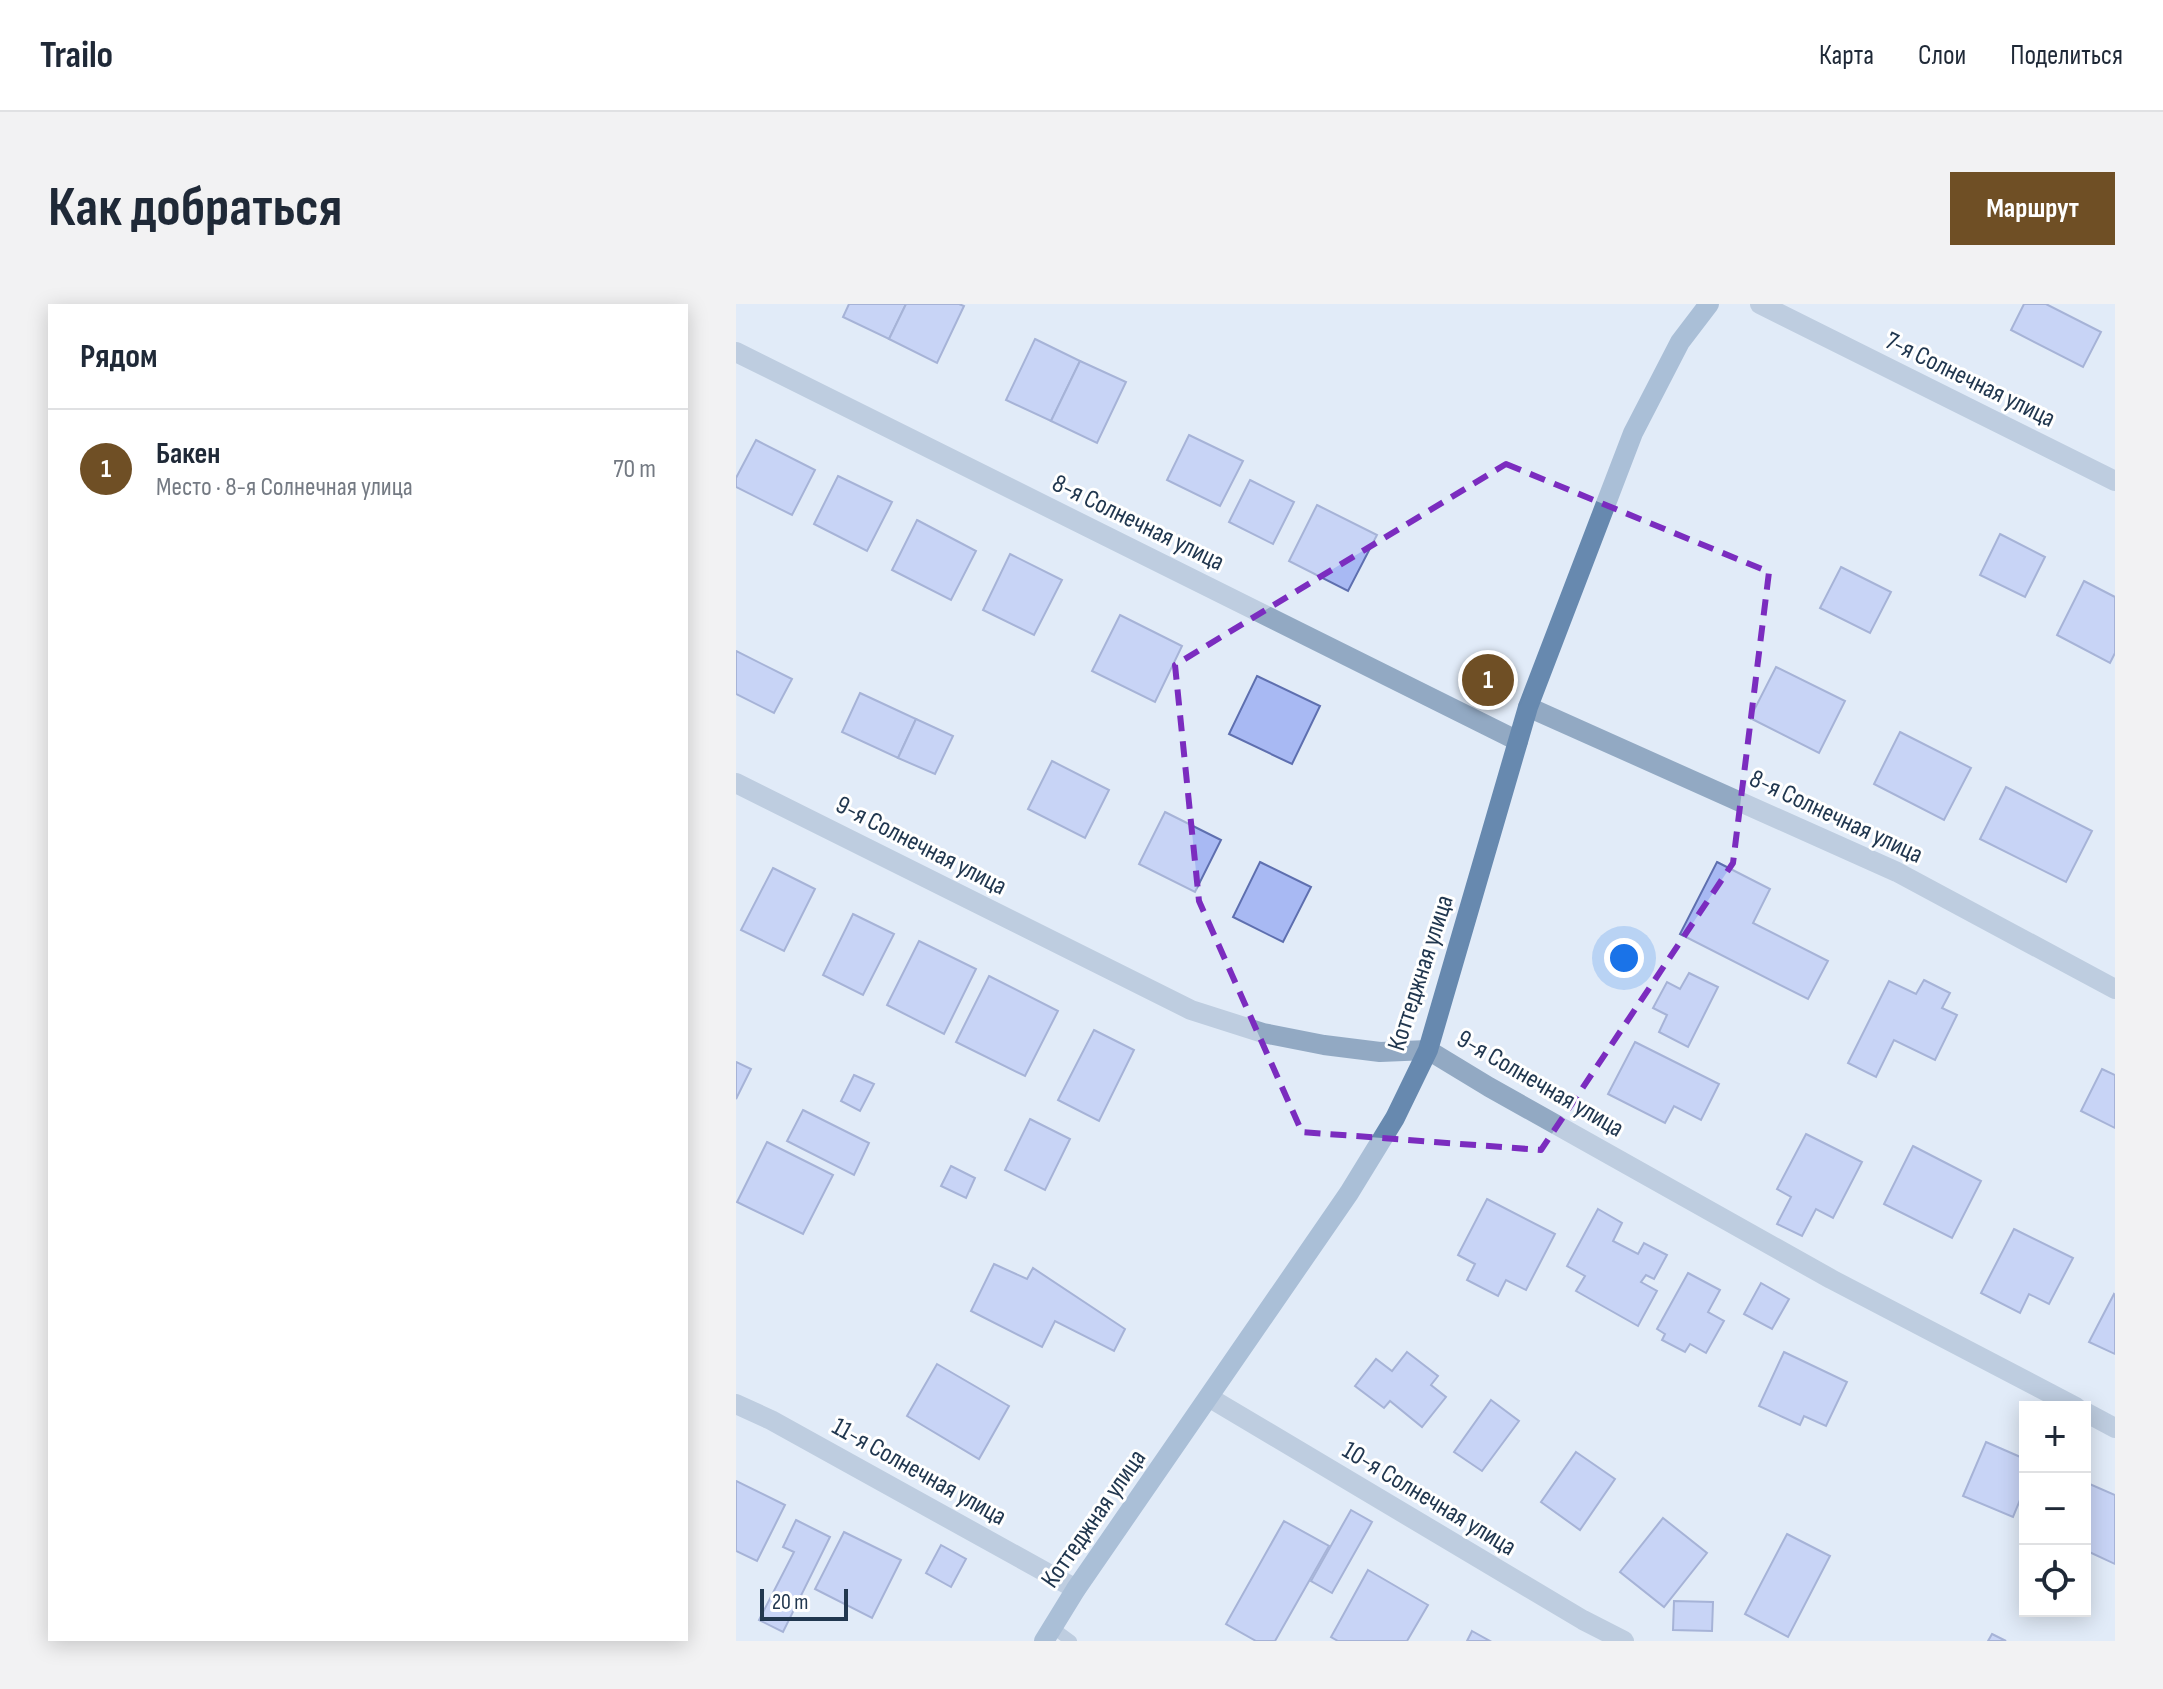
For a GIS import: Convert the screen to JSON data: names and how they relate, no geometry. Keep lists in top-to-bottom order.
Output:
{
  "streets": {
    "street": [
      "7-я Солнечная улица",
      "8-я Солнечная улица",
      "9-я Солнечная улица",
      "Коттеджная улица",
      "11-я Солнечная улица",
      "10-я Солнечная улица"
    ]
  },
  "crossings": [
    ["8-я Солнечная улица", "Коттеджная улица"],
    ["9-я Солнечная улица", "Коттеджная улица"],
    ["Коттеджная улица", "11-я Солнечная улица"],
    ["Коттеджная улица", "10-я Солнечная улица"]
  ],
  "scale_bar": "20 m",
  "page": {
    "header": "Trailo",
    "nav": ["Карта", "Слои", "Поделиться"],
    "buttons": "Маршрут",
    "title": "Как добраться",
    "heading": "Рядом",
    "list": [
      {
        "mark": "1",
        "name": "Бакен",
        "note": "Место · 8-я Солнечная улица",
        "value": "70 m"
      }
    ],
    "pins": "1",
    "map_buttons": ["+", "−"],
    "scale": "20 m"
  }
}
